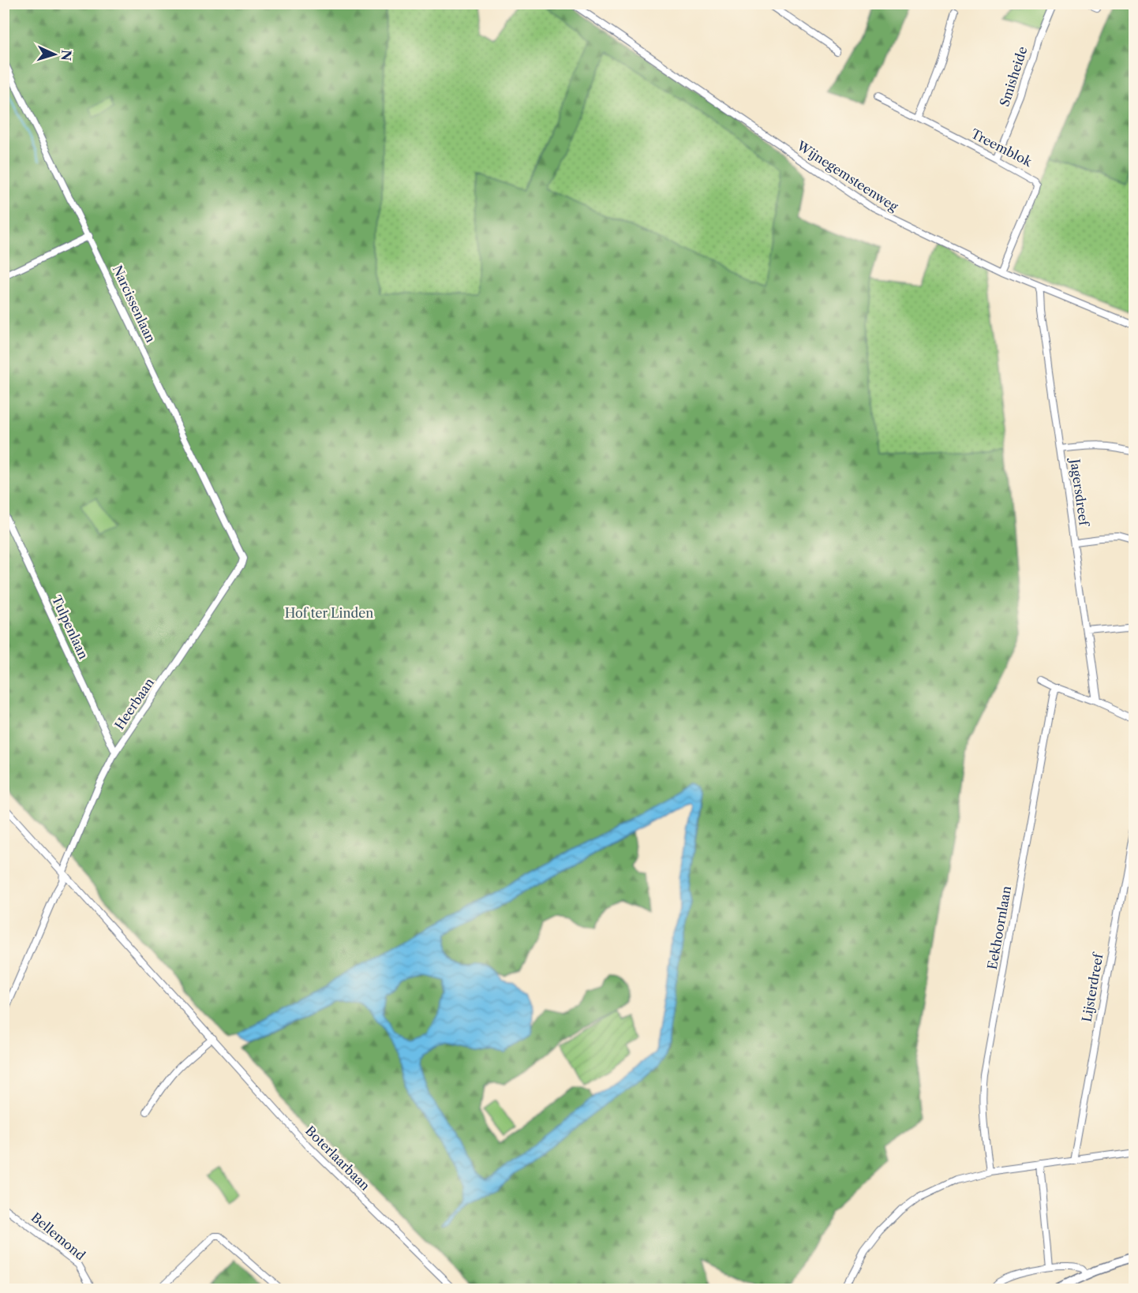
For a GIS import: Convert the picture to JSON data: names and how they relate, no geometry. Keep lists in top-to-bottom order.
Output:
{
  "streets": {
    "street": [
      "Smisheide",
      "Treemblok",
      "Wijnegemsteenweg",
      "Narcissenlaan",
      "Jagersdreef",
      "Tulpenlaan",
      "Heerbaan",
      "Eekhoornlaan",
      "Lijsterdreef",
      "Boterlaarbaan",
      "Bellemond"
    ]
  },
  "crossings": [
    ["Smisheide", "Treemblok"],
    ["Treemblok", "Wijnegemsteenweg"],
    ["Wijnegemsteenweg", "Jagersdreef"],
    ["Narcissenlaan", "Heerbaan"],
    ["Tulpenlaan", "Heerbaan"],
    ["Heerbaan", "Boterlaarbaan"]
  ],
  "parks": ["Hof ter Linden"],
  "north": "right"
}
